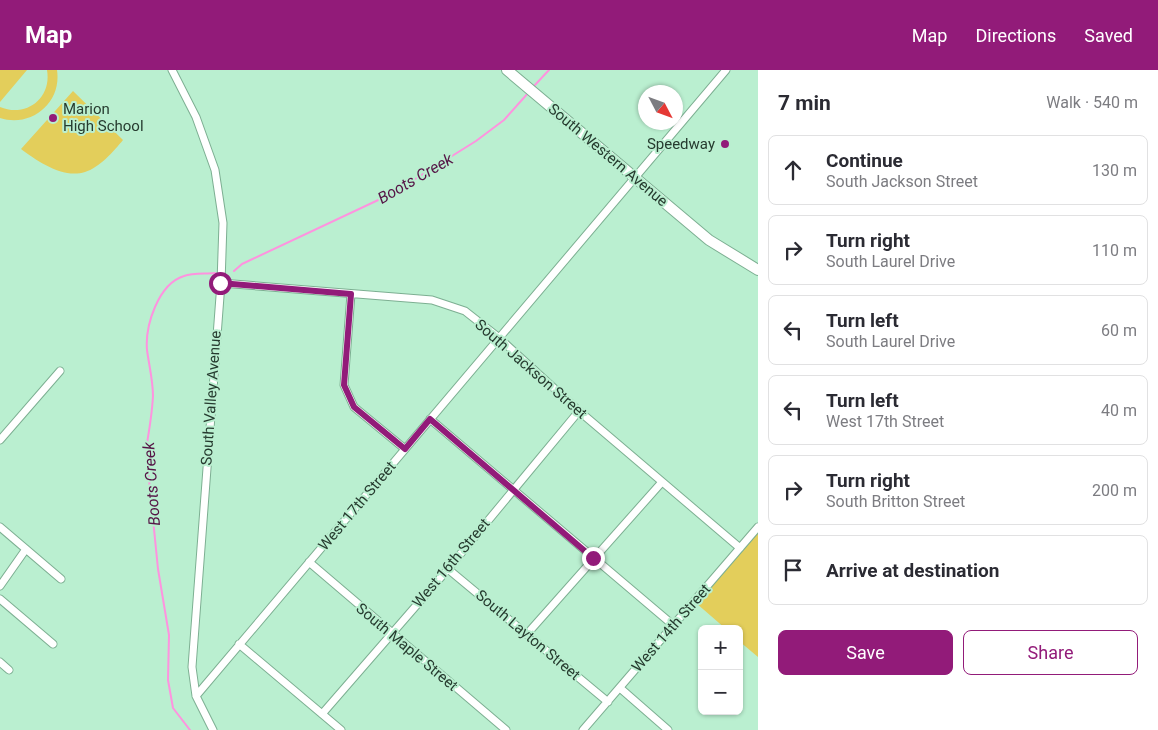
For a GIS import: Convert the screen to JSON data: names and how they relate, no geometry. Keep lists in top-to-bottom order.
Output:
{
  "streets": {
    "highway": ["South Western Avenue"],
    "street": [
      "South Jackson Street",
      "South Valley Avenue",
      "West 17th Street",
      "West 16th Street",
      "West 14th Street",
      "South Layton Street",
      "South Maple Street"
    ]
  },
  "crossings": [
    ["South Western Avenue", "West 17th Street"],
    ["South Jackson Street", "South Valley Avenue"],
    ["South Jackson Street", "West 17th Street"],
    ["South Jackson Street", "West 16th Street"],
    ["South Jackson Street", "West 14th Street"],
    ["South Valley Avenue", "West 17th Street"],
    ["West 17th Street", "South Maple Street"],
    ["West 16th Street", "South Layton Street"],
    ["West 16th Street", "South Maple Street"],
    ["West 14th Street", "South Layton Street"]
  ],
  "water": ["Boots Creek"],
  "places": ["Marion High School", "Speedway"],
  "north": "bottom right",
  "page": {
    "header": "Map",
    "nav": ["Map", "Directions", "Saved"],
    "heading": ["7 min", "Walk · 540 m"],
    "list": [
      ["Continue", "South Jackson Street", "130 m"],
      ["Turn right", "South Laurel Drive", "110 m"],
      ["Turn left", "South Laurel Drive", "60 m"],
      ["Turn left", "West 17th Street", "40 m"],
      ["Turn right", "South Britton Street", "200 m"],
      "Arrive at destination"
    ],
    "buttons": ["Save", "Share"],
    "map_buttons": ["+", "−"]
  }
}
